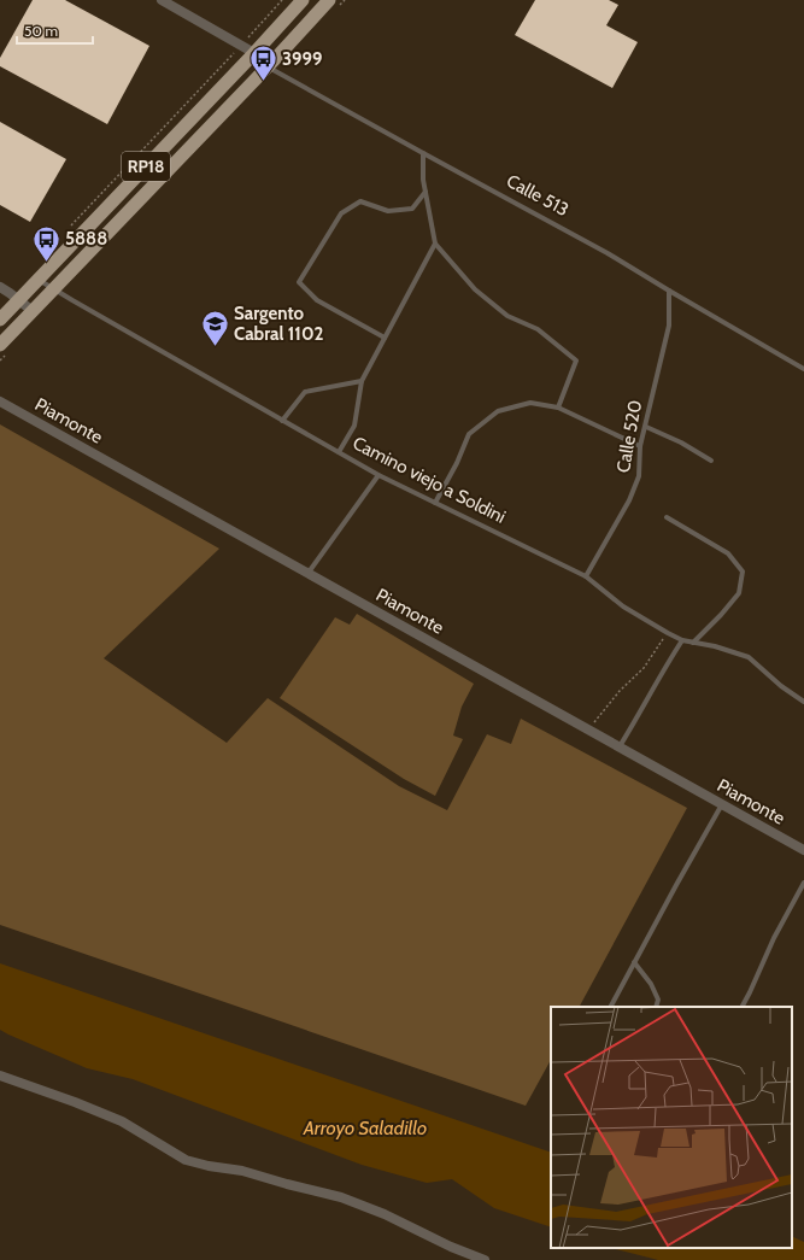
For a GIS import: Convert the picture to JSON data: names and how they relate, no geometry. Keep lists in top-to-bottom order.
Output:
{
  "streets": {
    "main road": ["RP18"],
    "street": ["Calle 513", "Piamonte"],
    "lane": ["Calle 520", "Camino viejo a Soldini"]
  },
  "crossings": [
    ["RP18", "Calle 513"],
    ["RP18", "Camino viejo a Soldini"],
    ["Calle 513", "Calle 520"],
    ["Calle 520", "Camino viejo a Soldini"]
  ],
  "water": ["Arroyo Saladillo"],
  "places": {
    "bus stop": ["3999", "5888"],
    "school or university": ["Sargento Cabral 1102"]
  },
  "scale_bar": "50 m"
}
